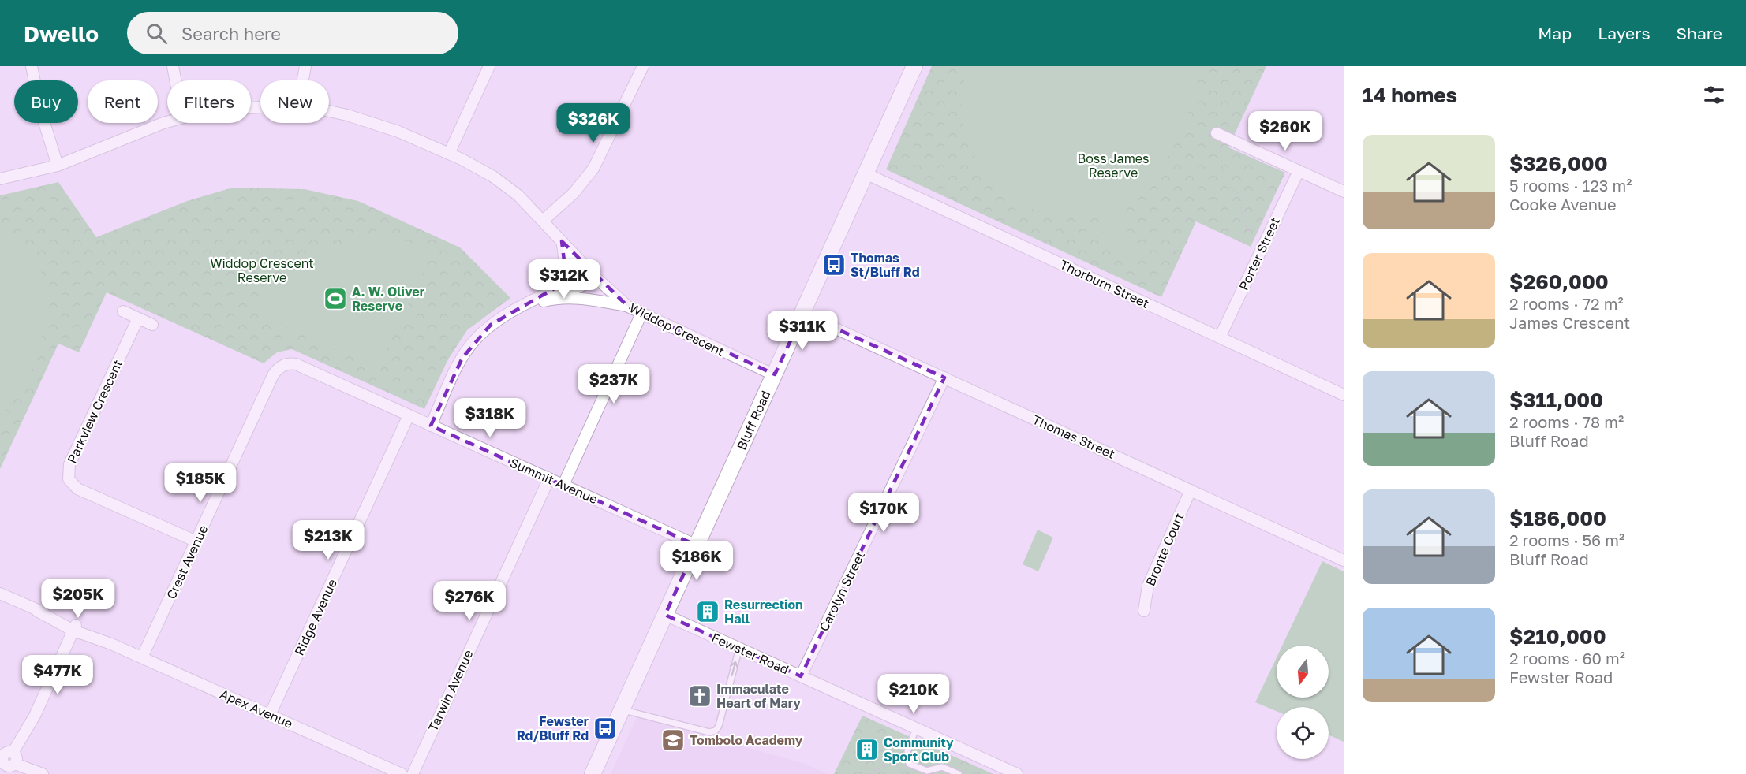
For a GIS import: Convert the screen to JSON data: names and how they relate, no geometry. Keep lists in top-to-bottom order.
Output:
{
  "streets": {
    "main road": ["Bluff Road"],
    "street": [
      "Porter Street",
      "Thorburn Street",
      "Widdop Crescent",
      "Parkview Crescent",
      "Thomas Street",
      "Summit Avenue",
      "Bronte Court",
      "Crest Avenue",
      "Carolyn Street",
      "Ridge Avenue",
      "Fewster Road",
      "Tarwin Avenue",
      "Apex Avenue"
    ]
  },
  "crossings": [
    ["Porter Street", "Thorburn Street"],
    ["Thorburn Street", "Bluff Road"],
    ["Widdop Crescent", "Bluff Road"],
    ["Parkview Crescent", "Crest Avenue"],
    ["Bluff Road", "Thomas Street"],
    ["Bluff Road", "Summit Avenue"],
    ["Bluff Road", "Fewster Road"],
    ["Thomas Street", "Bronte Court"],
    ["Thomas Street", "Carolyn Street"],
    ["Summit Avenue", "Crest Avenue"],
    ["Summit Avenue", "Ridge Avenue"],
    ["Summit Avenue", "Tarwin Avenue"],
    ["Crest Avenue", "Apex Avenue"],
    ["Carolyn Street", "Fewster Road"],
    ["Ridge Avenue", "Apex Avenue"]
  ],
  "parks": ["Boss James Reserve", "Widdop Crescent Reserve"],
  "places": {
    "bus stop": ["Thomas St/Bluff Rd", "Fewster Rd/Bluff Rd"],
    "sports": ["A. W. Oliver Reserve"],
    "building": ["Resurrection Hall", "Community Sport Club"],
    "church": ["Immaculate Heart of Mary"],
    "school or university": ["Tombolo Academy"]
  },
  "north": "bottom",
  "page": {
    "header": "Dwello",
    "search": "Search here",
    "nav": ["Map", "Layers", "Share"],
    "heading": "14 homes",
    "chip": [
      "Buy",
      "Rent",
      "Filters",
      "New"
    ],
    "price": [
      "$326K",
      "$260K",
      "$312K",
      "$311K",
      "$237K",
      "$318K",
      "$185K",
      "$170K",
      "$213K",
      "$186K",
      "$205K",
      "$276K",
      "$477K",
      "$210K"
    ],
    "list": [
      {
        "name": "$326,000",
        "note": "5 rooms · 123 m² · Cooke Avenue"
      },
      {
        "name": "$260,000",
        "note": "2 rooms · 72 m² · James Crescent"
      },
      {
        "name": "$311,000",
        "note": "2 rooms · 78 m² · Bluff Road"
      },
      {
        "name": "$186,000",
        "note": "2 rooms · 56 m² · Bluff Road"
      },
      {
        "name": "$210,000",
        "note": "2 rooms · 60 m² · Fewster Road"
      }
    ]
  }
}
